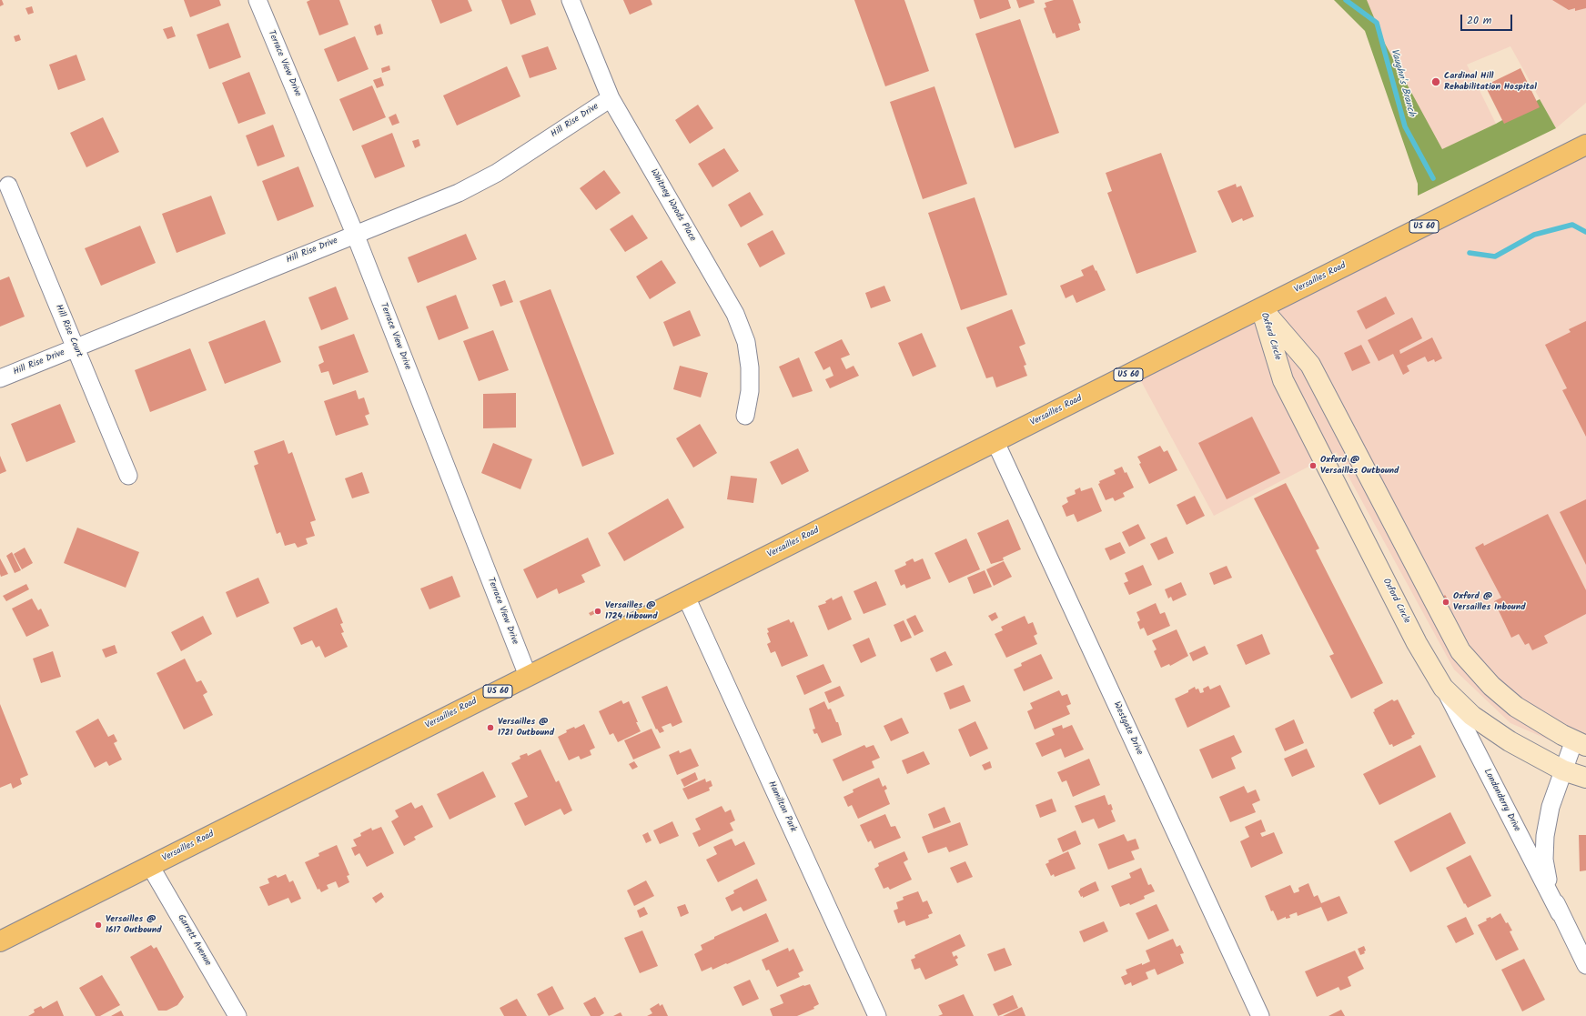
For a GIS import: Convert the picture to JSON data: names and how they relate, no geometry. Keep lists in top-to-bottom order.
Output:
{
  "streets": {
    "main road": ["US 60", "Versailles Road"],
    "street": [
      "Terrace View Drive",
      "Hill Rise Drive",
      "Whitney Woods Place",
      "Hill Rise Court",
      "Oxford Circle",
      "Westgate Drive",
      "Londonderry Drive",
      "Hamilton Park",
      "Garrett Avenue"
    ]
  },
  "crossings": [
    ["Terrace View Drive", "Hill Rise Drive"],
    ["Terrace View Drive", "Versailles Road"],
    ["Hill Rise Drive", "Whitney Woods Place"],
    ["Hill Rise Drive", "Hill Rise Court"],
    ["Versailles Road", "Oxford Circle"],
    ["Versailles Road", "Westgate Drive"],
    ["Versailles Road", "Hamilton Park"],
    ["Versailles Road", "Garrett Avenue"],
    ["Oxford Circle", "Londonderry Drive"]
  ],
  "water": ["Vaughn's Branch"],
  "places": [
    "Cardinal Hill Rehabilitation Hospital",
    "Oxford @ Versailles Outbound",
    "Oxford @ Versailles Inbound",
    "Versailles @ 1724 Inbound",
    "Versailles @ 1721 Outbound",
    "Versailles @ 1617 Outbound"
  ],
  "scale_bar": "20 m"
}
